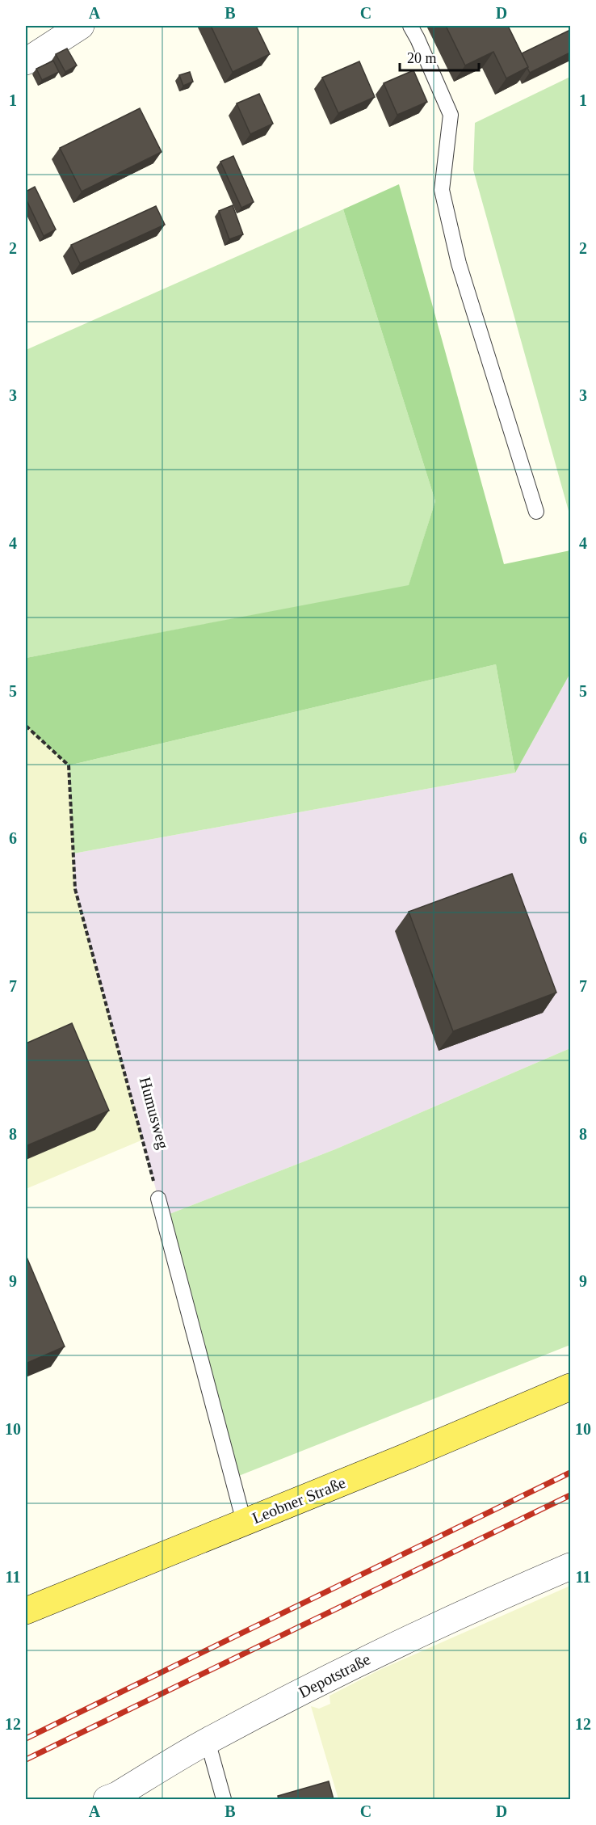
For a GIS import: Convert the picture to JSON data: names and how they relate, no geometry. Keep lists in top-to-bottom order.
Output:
{
  "streets": {
    "main road": ["Leobner Straße"],
    "street": ["Depotstraße"],
    "path": ["Humusweg"]
  },
  "scale_bar": "20 m",
  "grid": {
    "columns": [
      "A",
      "B",
      "C",
      "D"
    ],
    "rows": [
      "1",
      "2",
      "3",
      "4",
      "5",
      "6",
      "7",
      "8",
      "9",
      "10",
      "11",
      "12"
    ]
  }
}
